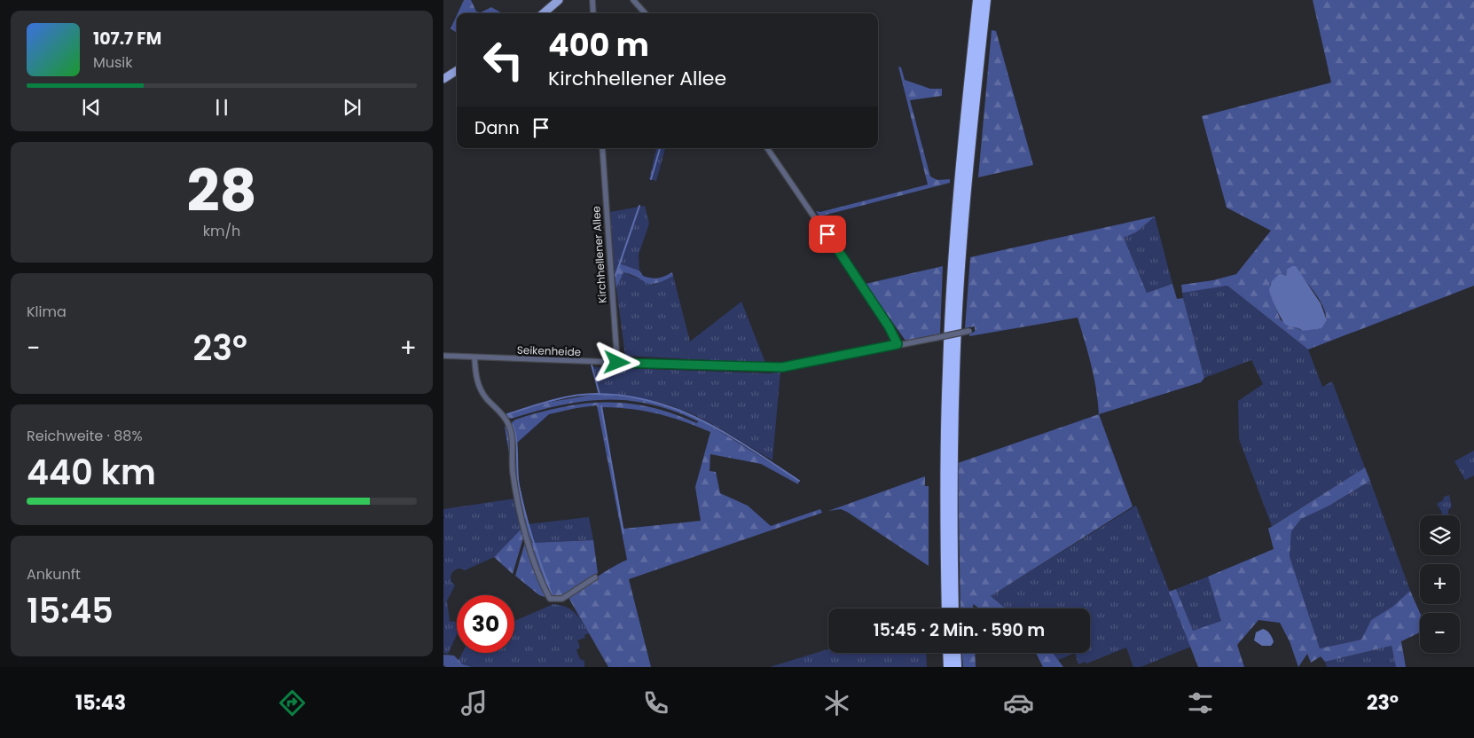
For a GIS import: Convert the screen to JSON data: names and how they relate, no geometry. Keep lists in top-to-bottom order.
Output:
{
  "streets": {
    "street": ["Kirchhellener Allee", "Seikenheide"]
  },
  "crossings": [
    ["Kirchhellener Allee", "Seikenheide"]
  ],
  "page": {
    "turn": ["400 m", "Kirchhellener Allee"],
    "song": ["107.7 FM", "Musik"],
    "then": "Dann",
    "tile": [
      ["28", "km/h"],
      "Klima",
      ["Reichweite · 88%", "440 km"],
      ["Ankunft", "15:45"]
    ],
    "heat": ["−", "23°", "+"],
    "map_buttons": ["+", "−"],
    "limit": "30",
    "trip": "15:45 · 2 Min. · 590 m",
    "tabs": ["15:43", "23°"]
  }
}
